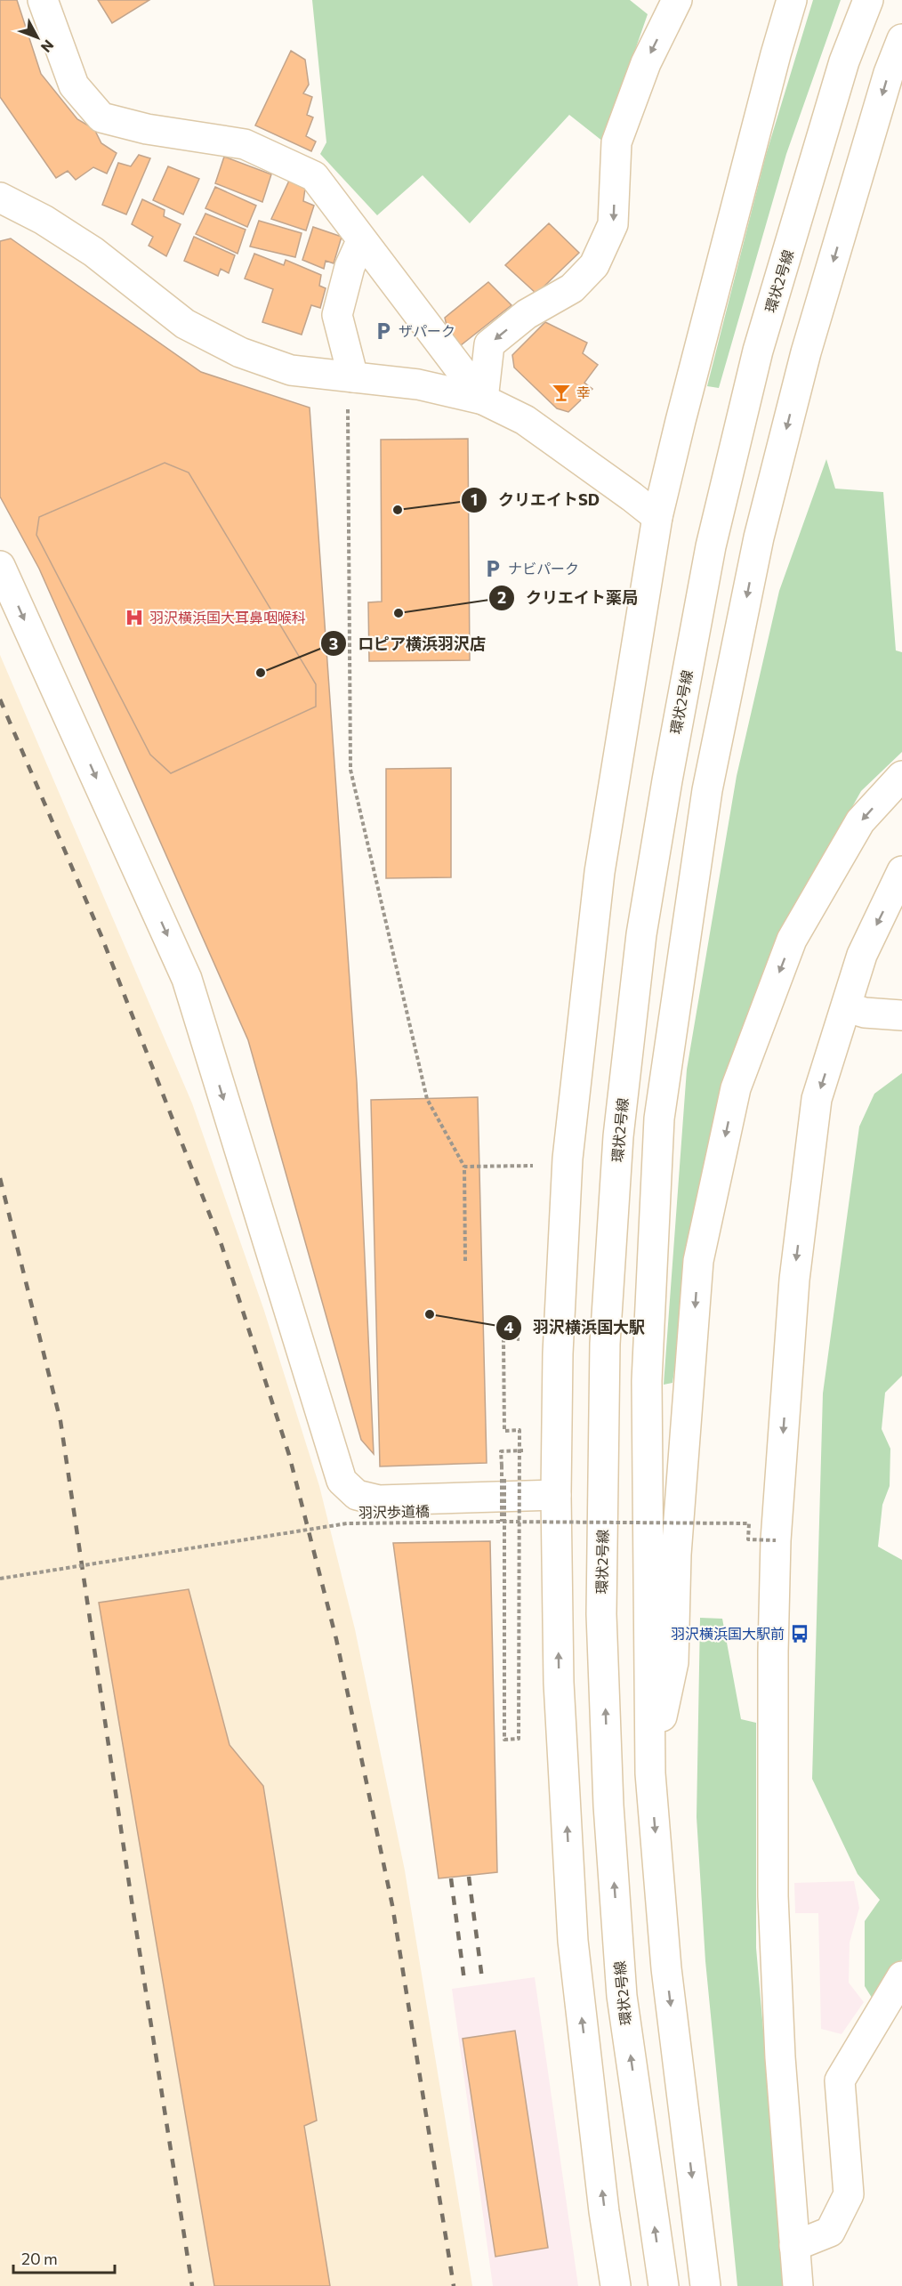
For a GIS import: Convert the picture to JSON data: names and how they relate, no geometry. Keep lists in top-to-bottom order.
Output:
{
  "streets": {
    "main road": ["環状2号線"],
    "path": ["羽沢歩道橋"]
  },
  "places": {
    "parking": ["ザパーク", "ナビパーク"],
    "bar": ["幸"],
    "other": [
      "クリエイトSD",
      "クリエイト薬局",
      "ロピア横浜羽沢店",
      "羽沢横浜国大駅"
    ],
    "hospital": ["羽沢横浜国大耳鼻咽喉科"],
    "bus stop": ["羽沢横浜国大駅前"]
  },
  "scale_bar": "20 m",
  "north": "bottom right"
}
